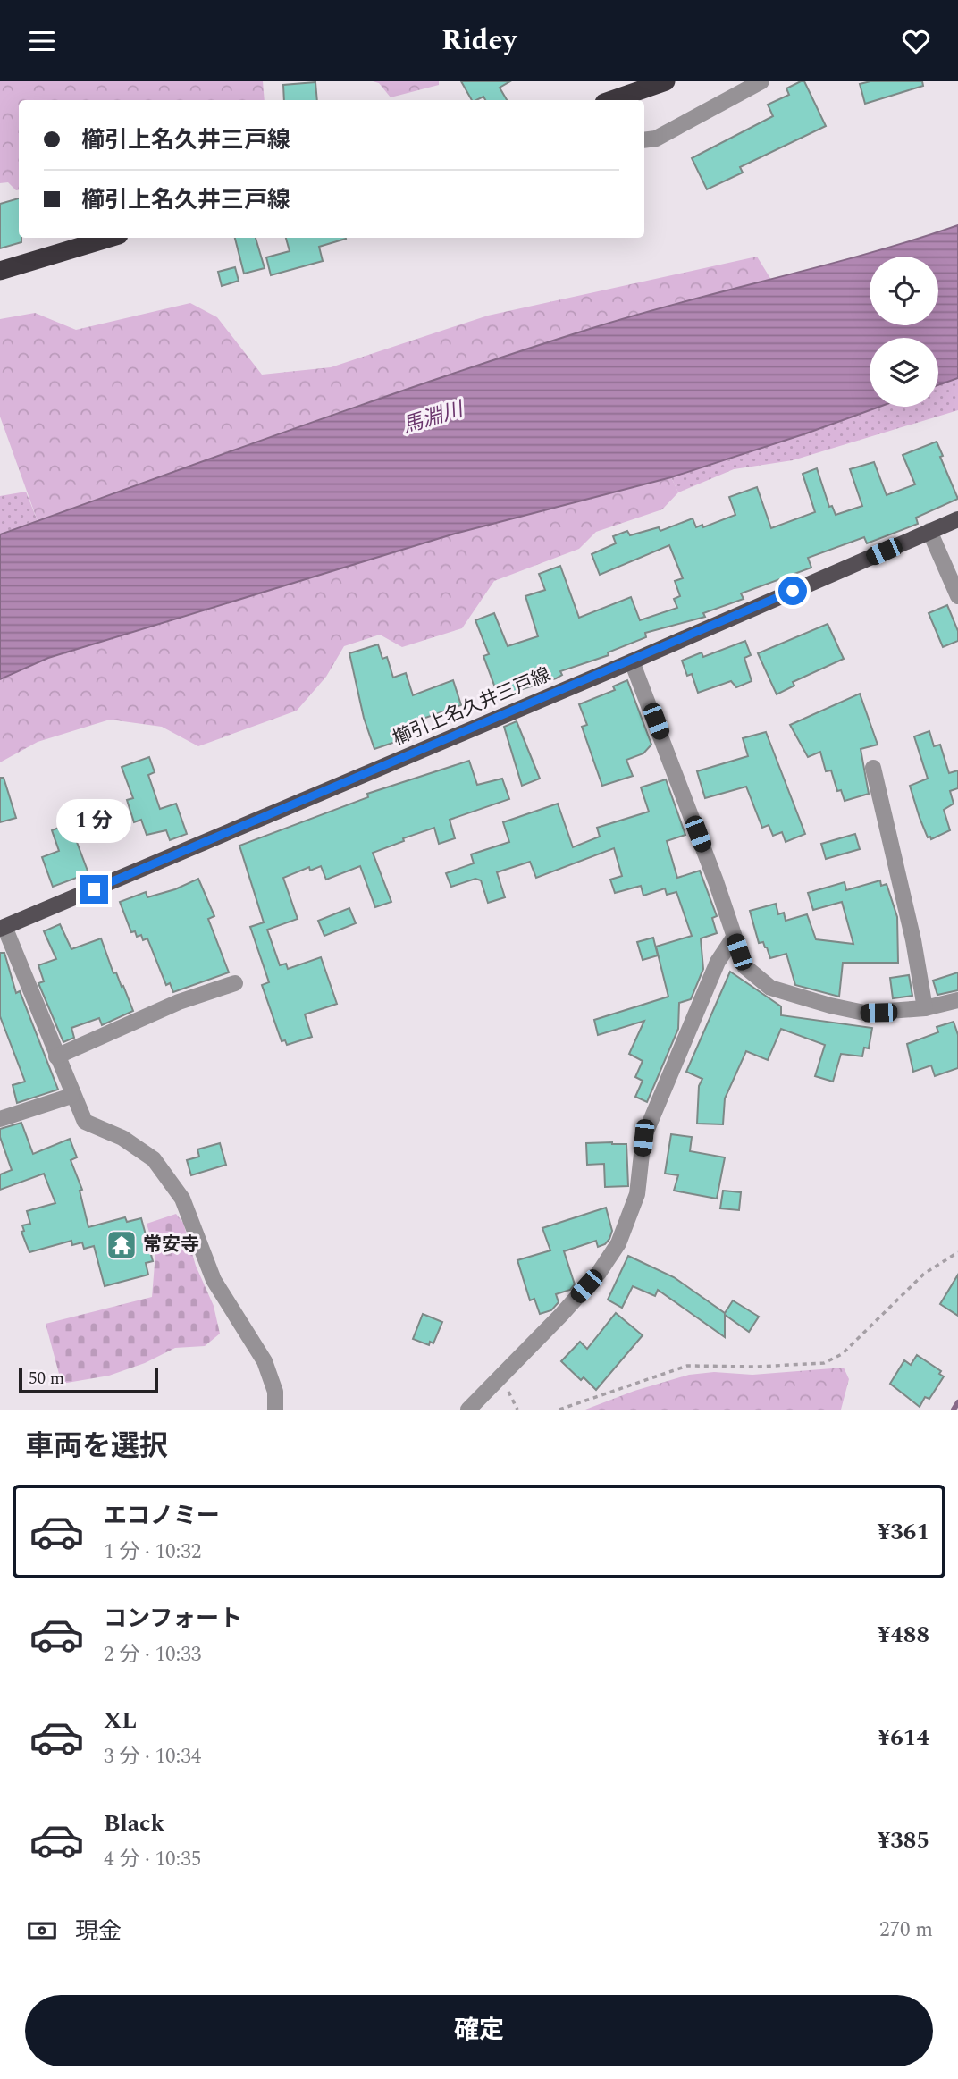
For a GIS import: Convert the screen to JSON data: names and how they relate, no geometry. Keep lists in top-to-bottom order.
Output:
{
  "streets": {
    "main road": ["櫛引上名久井三戸線"]
  },
  "water": ["馬淵川"],
  "places": {
    "temple": ["常安寺"]
  },
  "scale_bar": "50 m",
  "page": {
    "header": "Ridey",
    "banner": ["櫛引上名久井三戸線", "櫛引上名久井三戸線"],
    "bubble": "1 分",
    "scale": "50 m",
    "heading": "車両を選択",
    "list": [
      {
        "name": "エコノミー",
        "note": "1 分 · 10:32",
        "value": "¥361"
      },
      {
        "name": "コンフォート",
        "note": "2 分 · 10:33",
        "value": "¥488"
      },
      {
        "name": "XL",
        "note": "3 分 · 10:34",
        "value": "¥614"
      },
      {
        "name": "Black",
        "note": "4 分 · 10:35",
        "value": "¥385"
      }
    ],
    "pay": ["現金", "270 m"],
    "buttons": "確定"
  }
}
